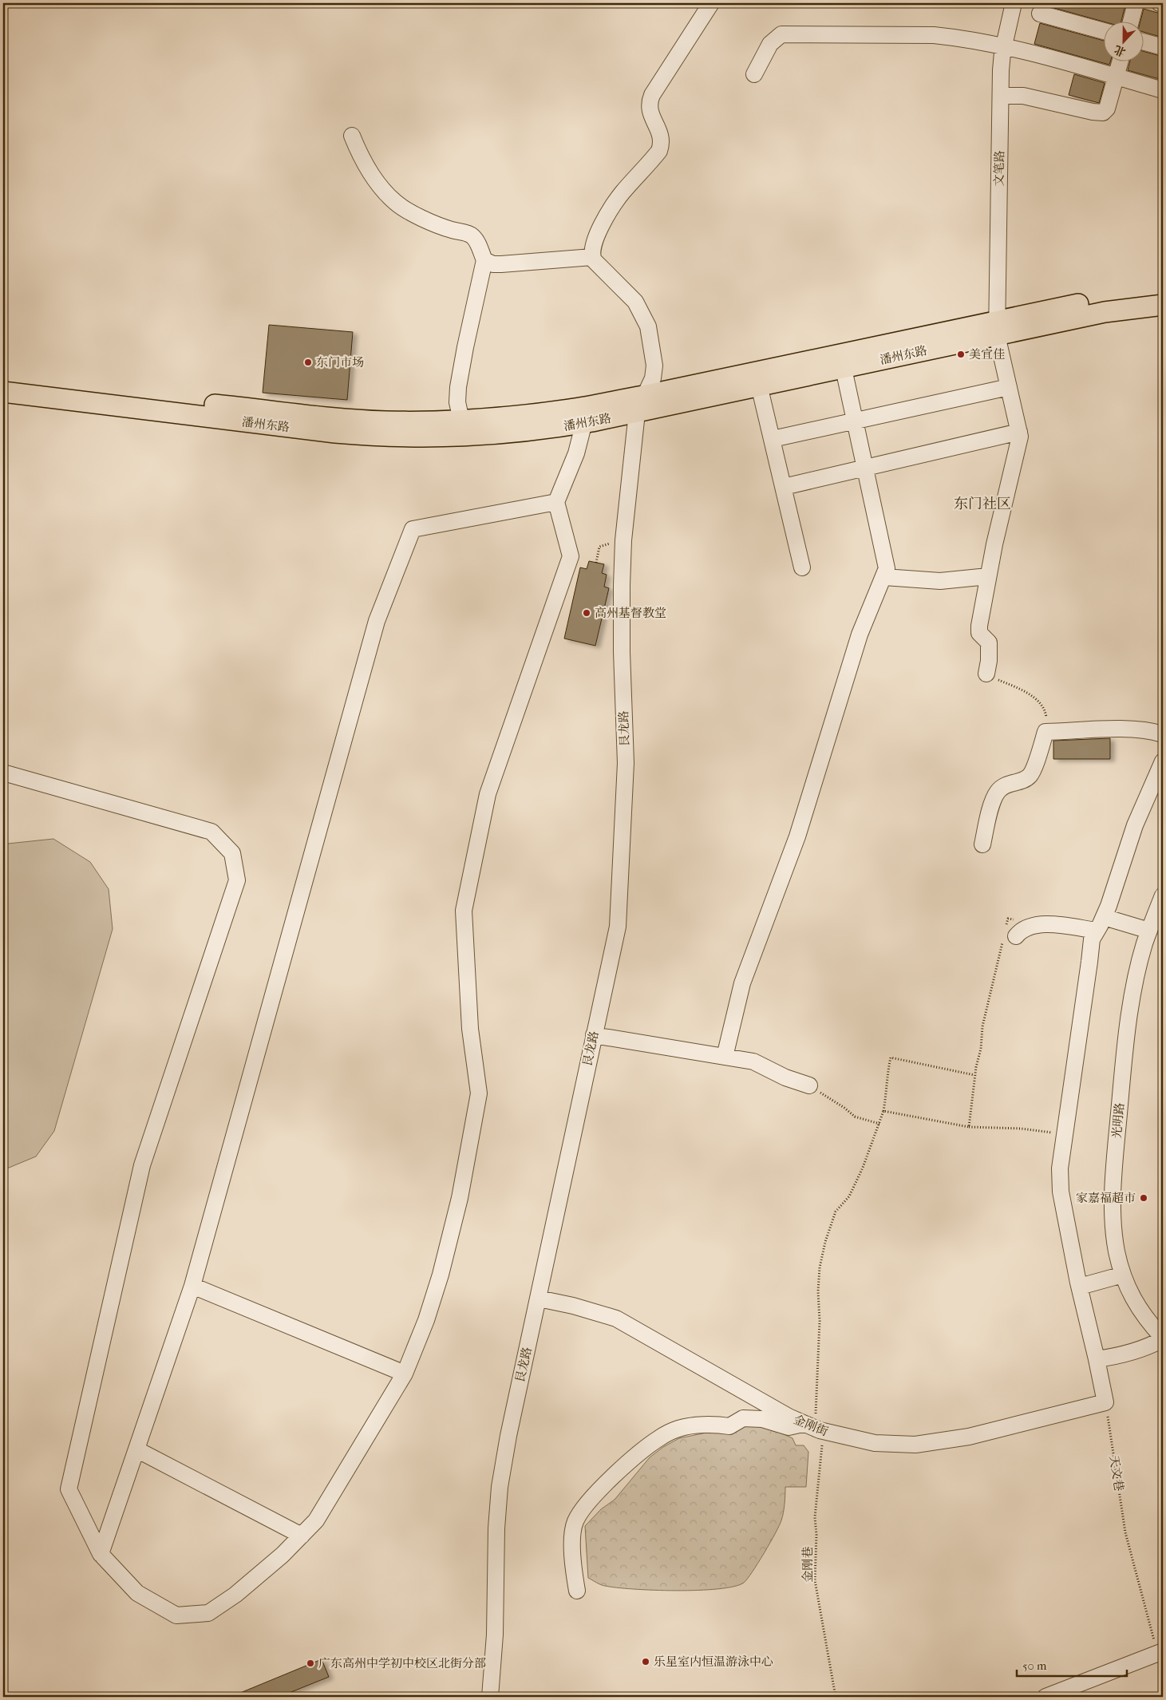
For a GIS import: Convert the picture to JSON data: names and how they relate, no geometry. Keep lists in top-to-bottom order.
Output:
{
  "streets": {
    "main road": ["潘州东路"],
    "street": [
      "文笔路",
      "艮龙路",
      "光明路",
      "金刚街"
    ],
    "path": ["天文巷", "金刚巷"]
  },
  "crossings": [
    ["文笔路", "潘州东路"],
    ["潘州东路", "艮龙路"],
    ["艮龙路", "金刚街"],
    ["金刚街", "天文巷"],
    ["金刚街", "金刚巷"]
  ],
  "districts": ["东门社区"],
  "places": [
    "美宜佳",
    "东门市场",
    "高州基督教堂",
    "家嘉福超市",
    "乐星室内恒温游泳中心",
    "广东高州中学初中校区北街分部"
  ],
  "scale_bar": "50 m",
  "north": "bottom"
}
